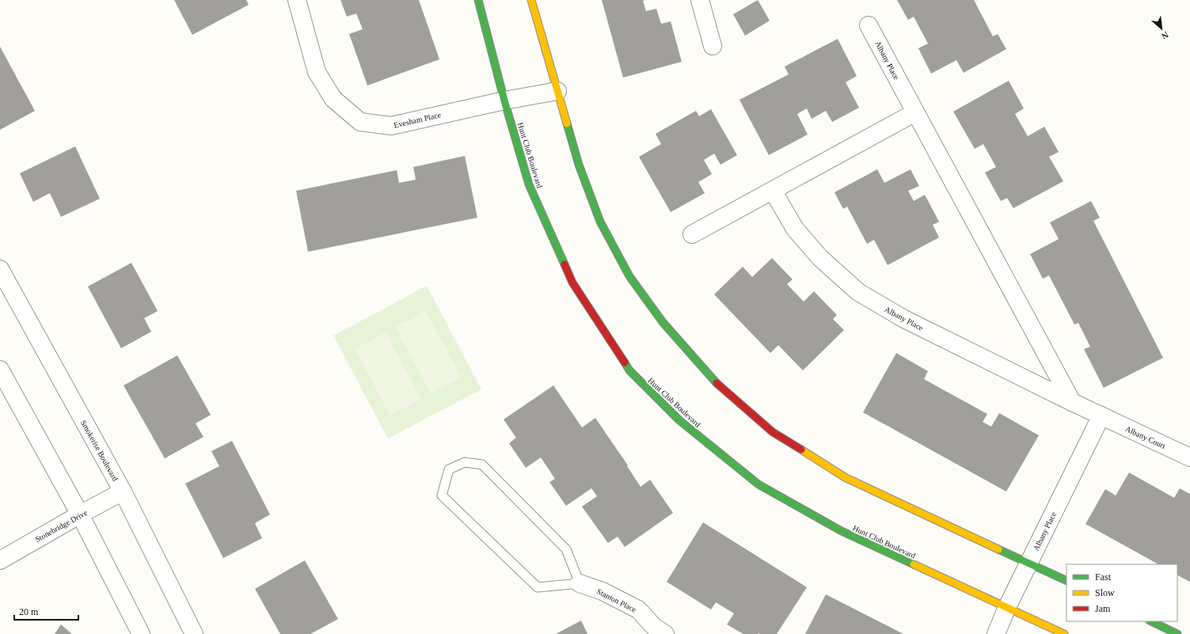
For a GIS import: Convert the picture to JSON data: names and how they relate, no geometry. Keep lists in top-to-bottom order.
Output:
{
  "streets": {
    "street": [
      "Albany Place",
      "Evesham Place",
      "Hunt Club Boulevard",
      "Albany Court",
      "Smokerise Boulevard",
      "Stonebridge Drive",
      "Stanton Place"
    ]
  },
  "crossings": [
    ["Albany Place", "Hunt Club Boulevard"],
    ["Albany Place", "Albany Court"],
    ["Evesham Place", "Hunt Club Boulevard"],
    ["Smokerise Boulevard", "Stonebridge Drive"]
  ],
  "legend": ["Fast", "Slow", "Jam"],
  "scale_bar": "20 m",
  "north": "bottom right"
}
